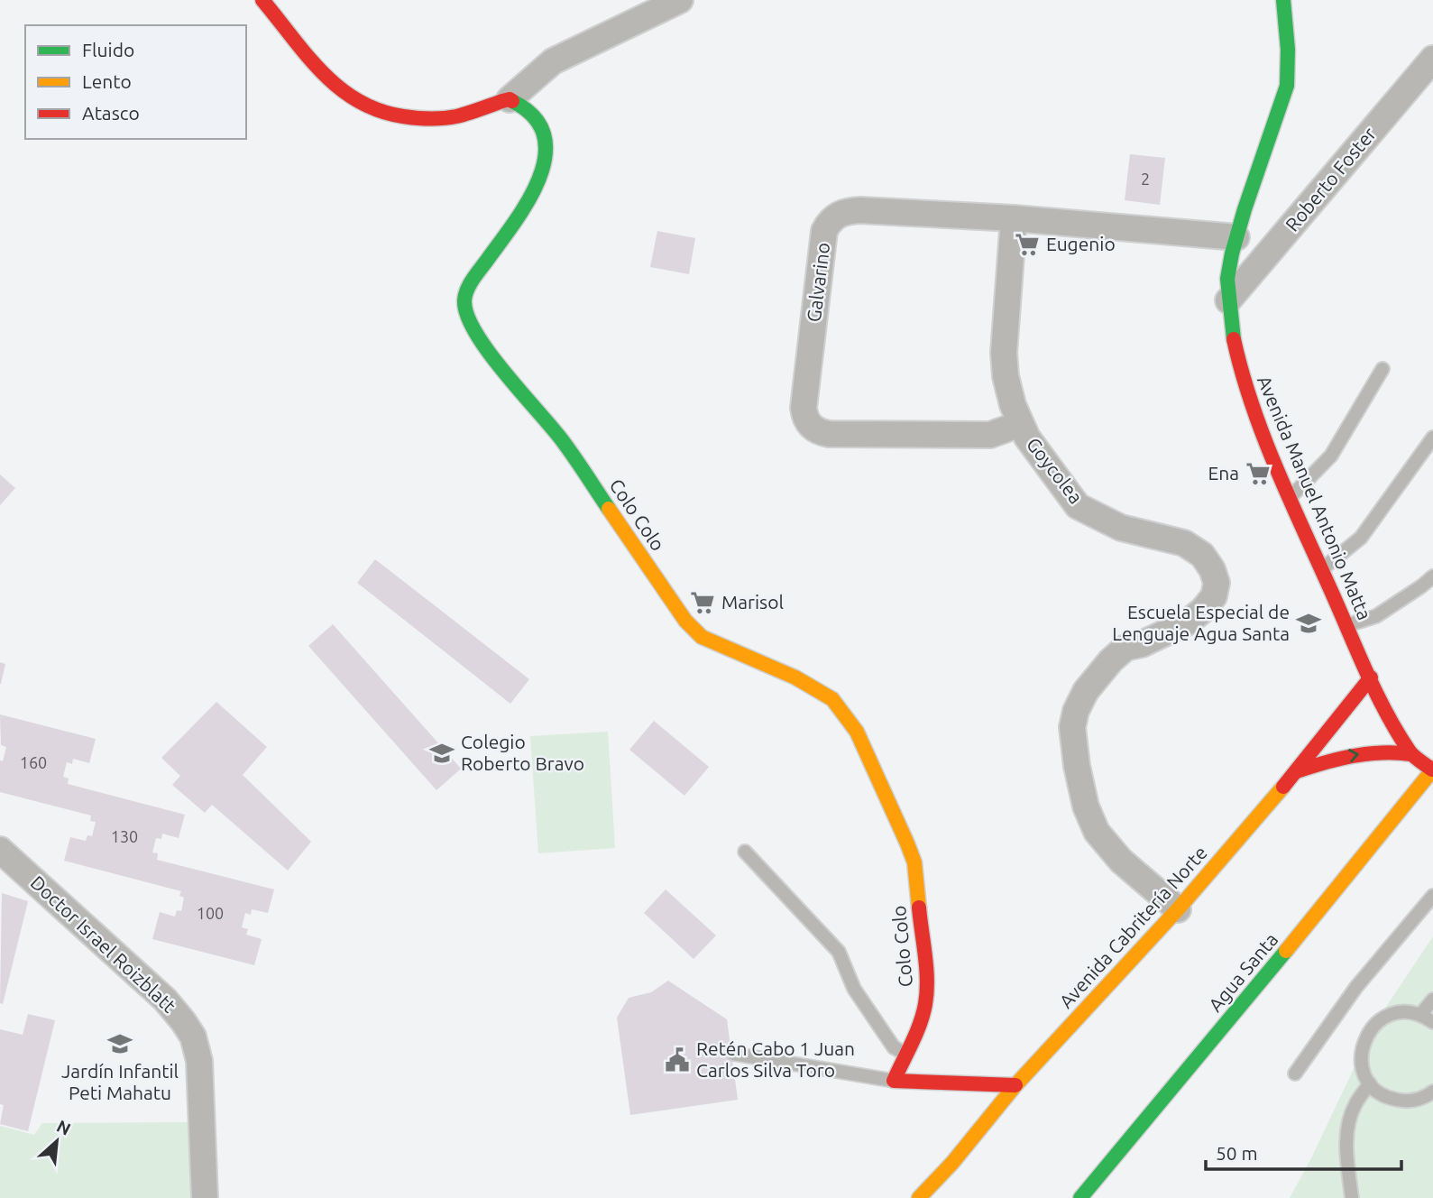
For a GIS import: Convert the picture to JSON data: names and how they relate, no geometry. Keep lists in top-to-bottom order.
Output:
{
  "streets": {
    "street": [
      "Roberto Foster",
      "Galvarino",
      "Goycolea",
      "Avenida Manuel Antonio Matta",
      "Colo Colo",
      "Avenida Cabritería Norte",
      "Doctor Israel Roizblatt",
      "Agua Santa"
    ]
  },
  "crossings": [
    ["Roberto Foster", "Avenida Manuel Antonio Matta"],
    ["Galvarino", "Goycolea"],
    ["Galvarino", "Avenida Manuel Antonio Matta"],
    ["Goycolea", "Avenida Cabritería Norte"],
    ["Avenida Manuel Antonio Matta", "Avenida Cabritería Norte"],
    ["Avenida Manuel Antonio Matta", "Agua Santa"]
  ],
  "places": {
    "supermarket": ["Eugenio", "Ena", "Marisol"],
    "school or university": ["Escuela Especial de Lenguaje Agua Santa", "Colegio Roberto Bravo", "Jardín Infantil Peti Mahatu"],
    "public building": ["Retén Cabo 1 Juan Carlos Silva Toro"]
  },
  "house_numbers": [
    "2",
    "160",
    "130",
    "100"
  ],
  "legend": ["Fluido", "Lento", "Atasco"],
  "scale_bar": "50 m",
  "north": "top right"
}
